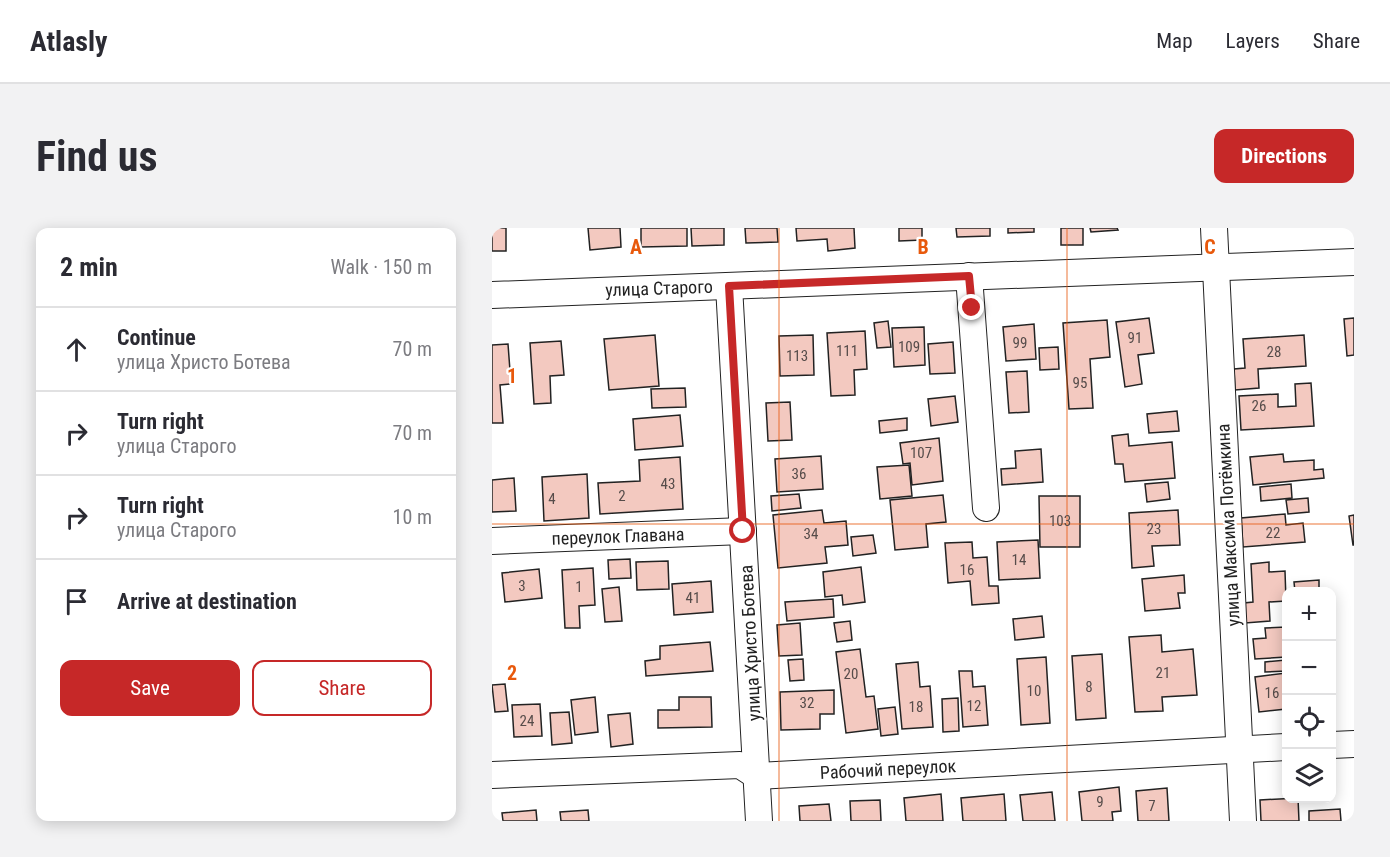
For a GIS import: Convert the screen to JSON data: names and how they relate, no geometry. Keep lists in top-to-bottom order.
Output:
{
  "streets": {
    "street": [
      "улица Старого",
      "улица Максима Потёмкина",
      "переулок Главана",
      "улица Христо Ботева",
      "Рабочий переулок"
    ]
  },
  "crossings": [
    ["улица Старого", "улица Максима Потёмкина"],
    ["улица Старого", "улица Христо Ботева"],
    ["улица Максима Потёмкина", "Рабочий переулок"],
    ["переулок Главана", "улица Христо Ботева"],
    ["улица Христо Ботева", "Рабочий переулок"]
  ],
  "house_numbers": [
    "91",
    "99",
    "109",
    "111",
    "28",
    "113",
    "95",
    "26",
    "107",
    "36",
    "43",
    "2",
    "4",
    "103",
    "23",
    "22",
    "34",
    "14",
    "16",
    "3",
    "1",
    "41",
    "21",
    "20",
    "8",
    "10",
    "16",
    "32",
    "12",
    "18",
    "24",
    "9",
    "7"
  ],
  "page": {
    "header": "Atlasly",
    "nav": ["Map", "Layers", "Share"],
    "buttons": [
      "Directions",
      ["Save", "Share"]
    ],
    "title": "Find us",
    "heading": ["2 min", "Walk · 150 m"],
    "list": [
      ["Continue", "улица Христо Ботева", "70 m"],
      ["Turn right", "улица Старого", "70 m"],
      ["Turn right", "улица Старого", "10 m"],
      "Arrive at destination"
    ],
    "map_buttons": ["+", "−"]
  },
  "grid": {
    "columns": ["A", "B", "C"],
    "rows": ["1", "2"]
  }
}
